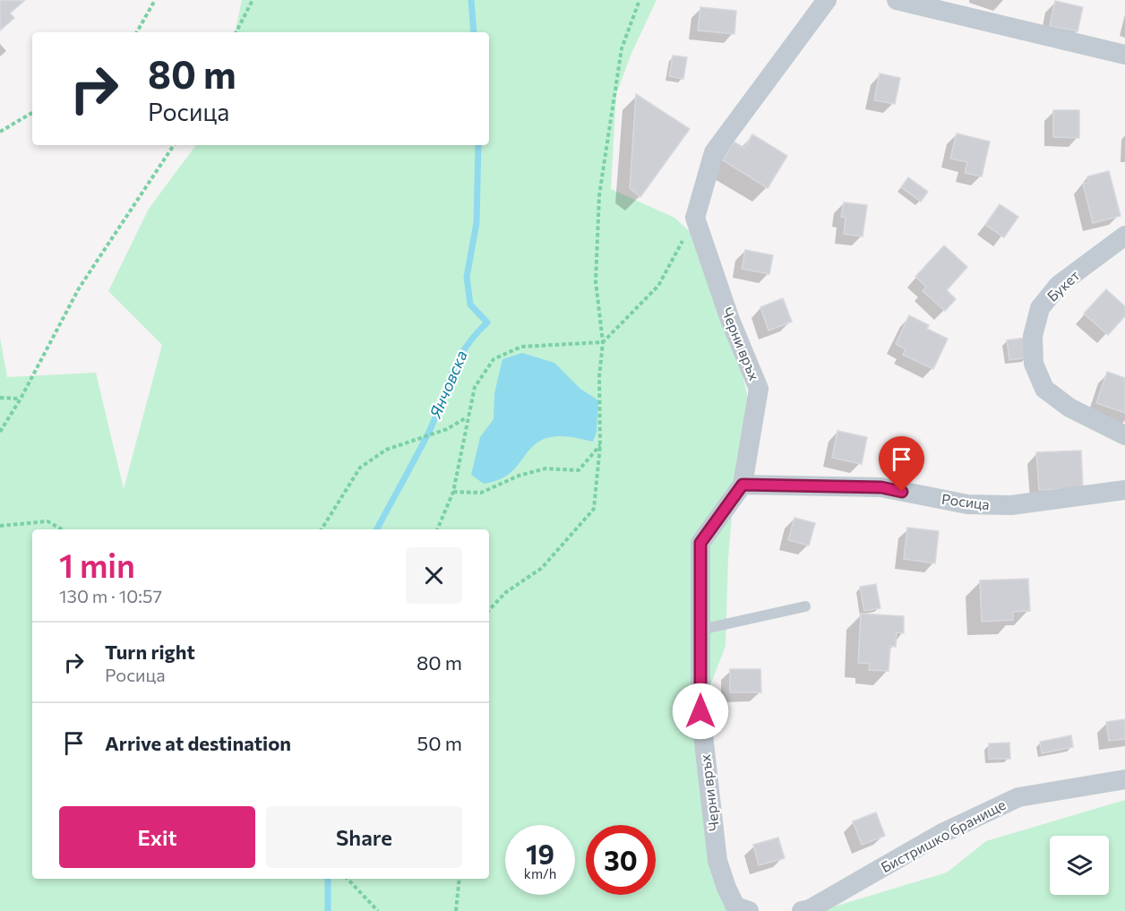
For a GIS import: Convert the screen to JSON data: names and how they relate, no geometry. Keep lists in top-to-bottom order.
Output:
{
  "streets": {
    "street": [
      "Букет",
      "Черни връх",
      "Росица",
      "Бистришко бранище"
    ]
  },
  "crossings": [
    ["Черни връх", "Росица"]
  ],
  "water": ["Янчовска"],
  "page": {
    "turn": ["80 m", "Росица"],
    "heading": ["1 min", "130 m · 10:57"],
    "list": [
      {
        "name": "Turn right",
        "note": "Росица",
        "value": "80 m"
      },
      {
        "name": "Arrive at destination",
        "value": "50 m"
      }
    ],
    "buttons": ["Exit", "Share"],
    "speed": "19 km/h",
    "limit": "30"
  }
}
